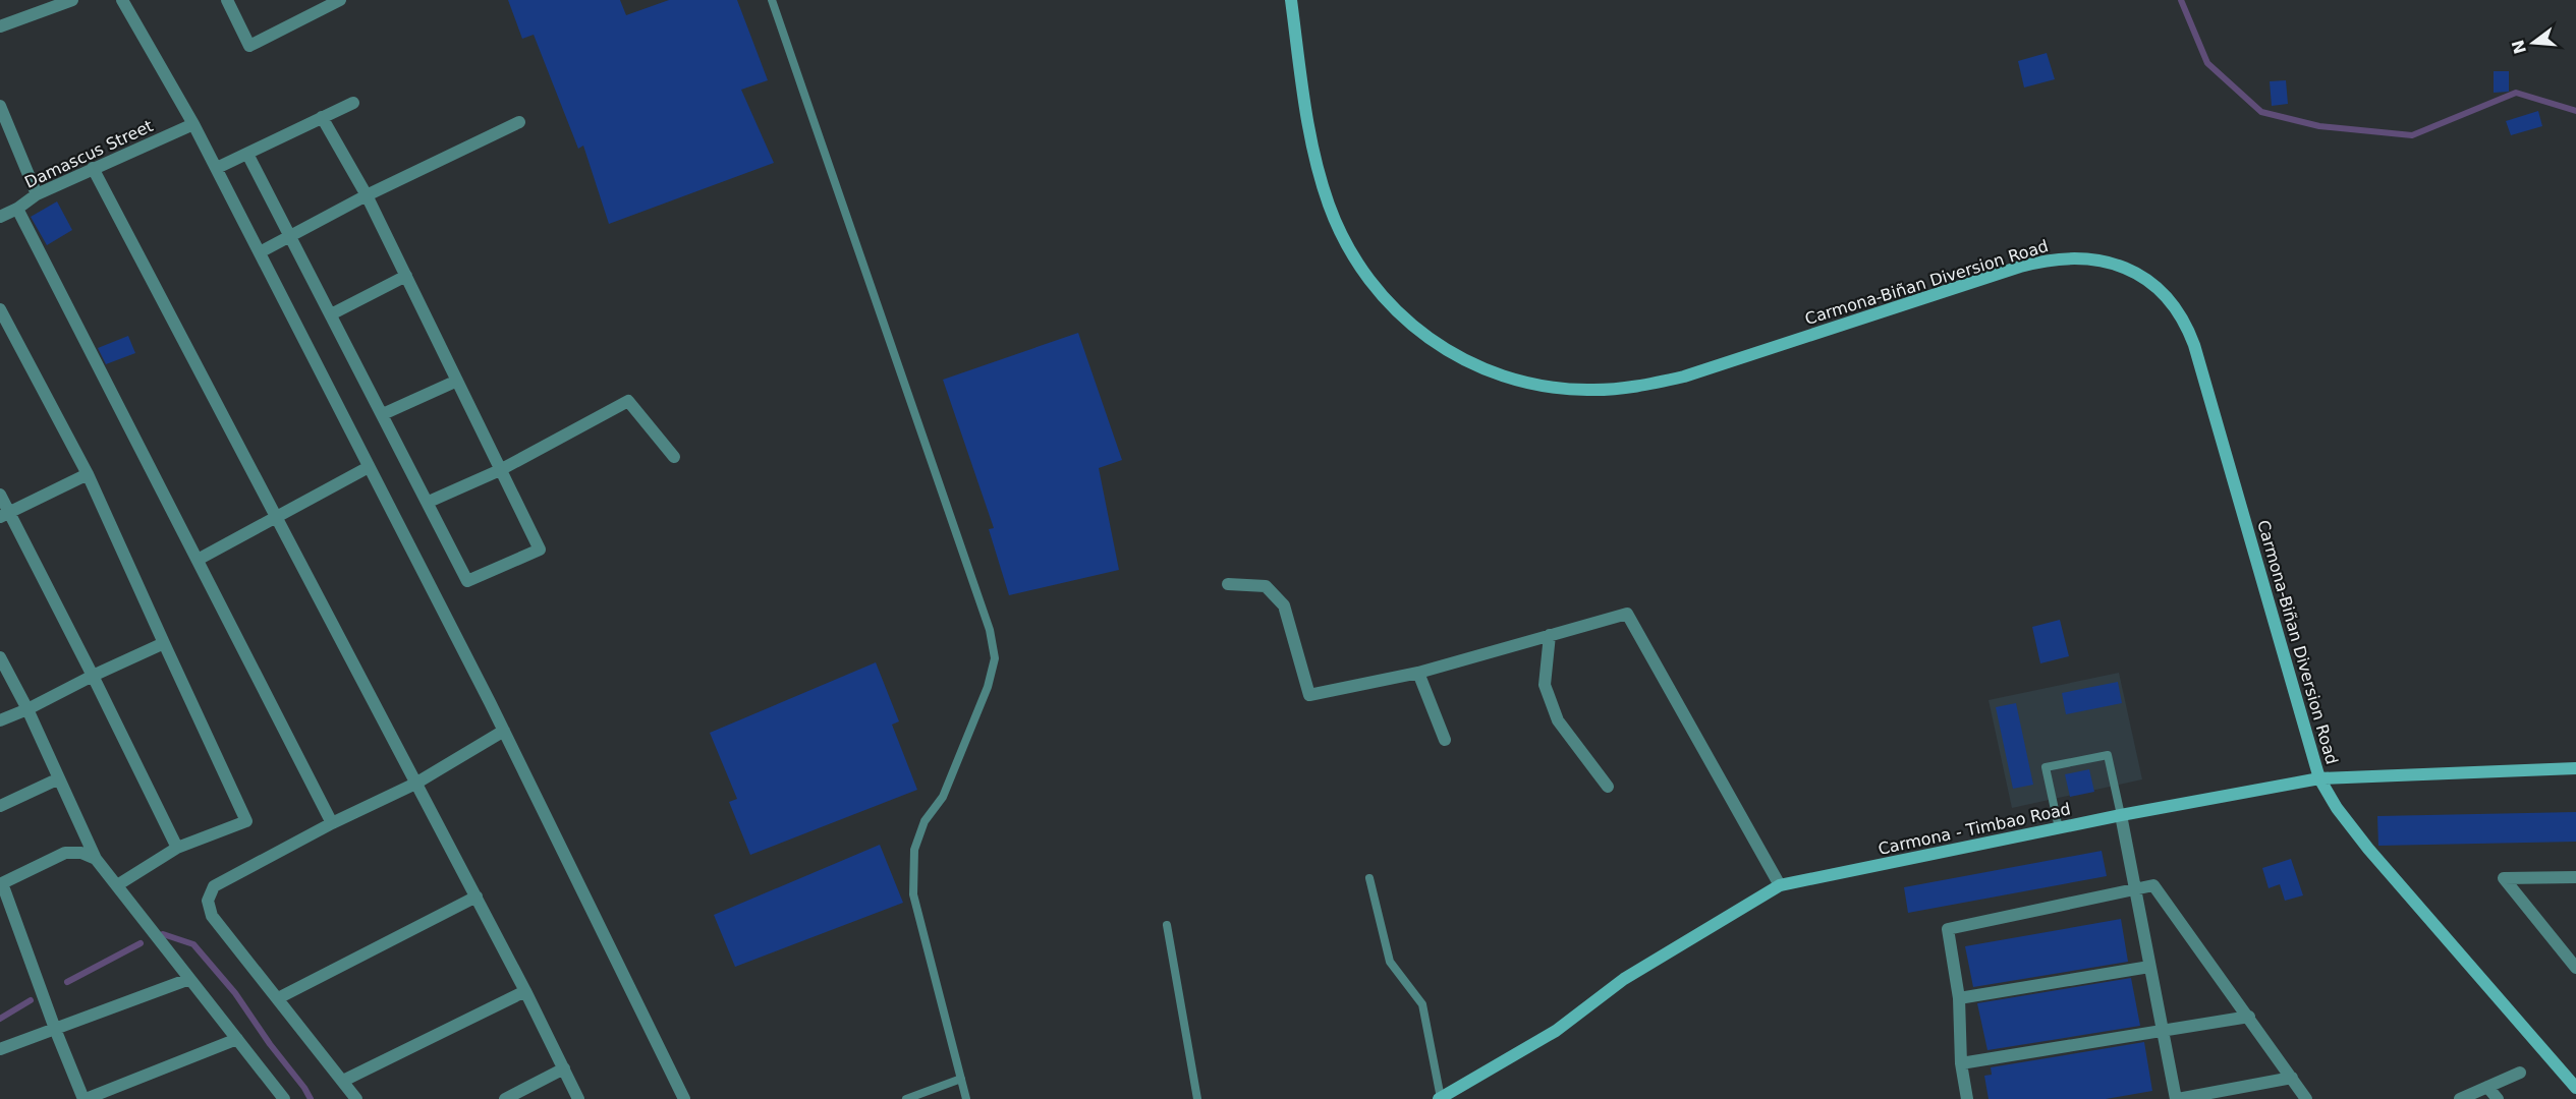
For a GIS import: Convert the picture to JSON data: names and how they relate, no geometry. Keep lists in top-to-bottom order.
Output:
{
  "streets": {
    "main road": ["Carmona-Biñan Diversion Road", "Carmona - Timbao Road"],
    "street": ["Damascus Street"]
  },
  "crossings": [
    ["Carmona-Biñan Diversion Road", "Carmona - Timbao Road"]
  ],
  "north": "left"
}
